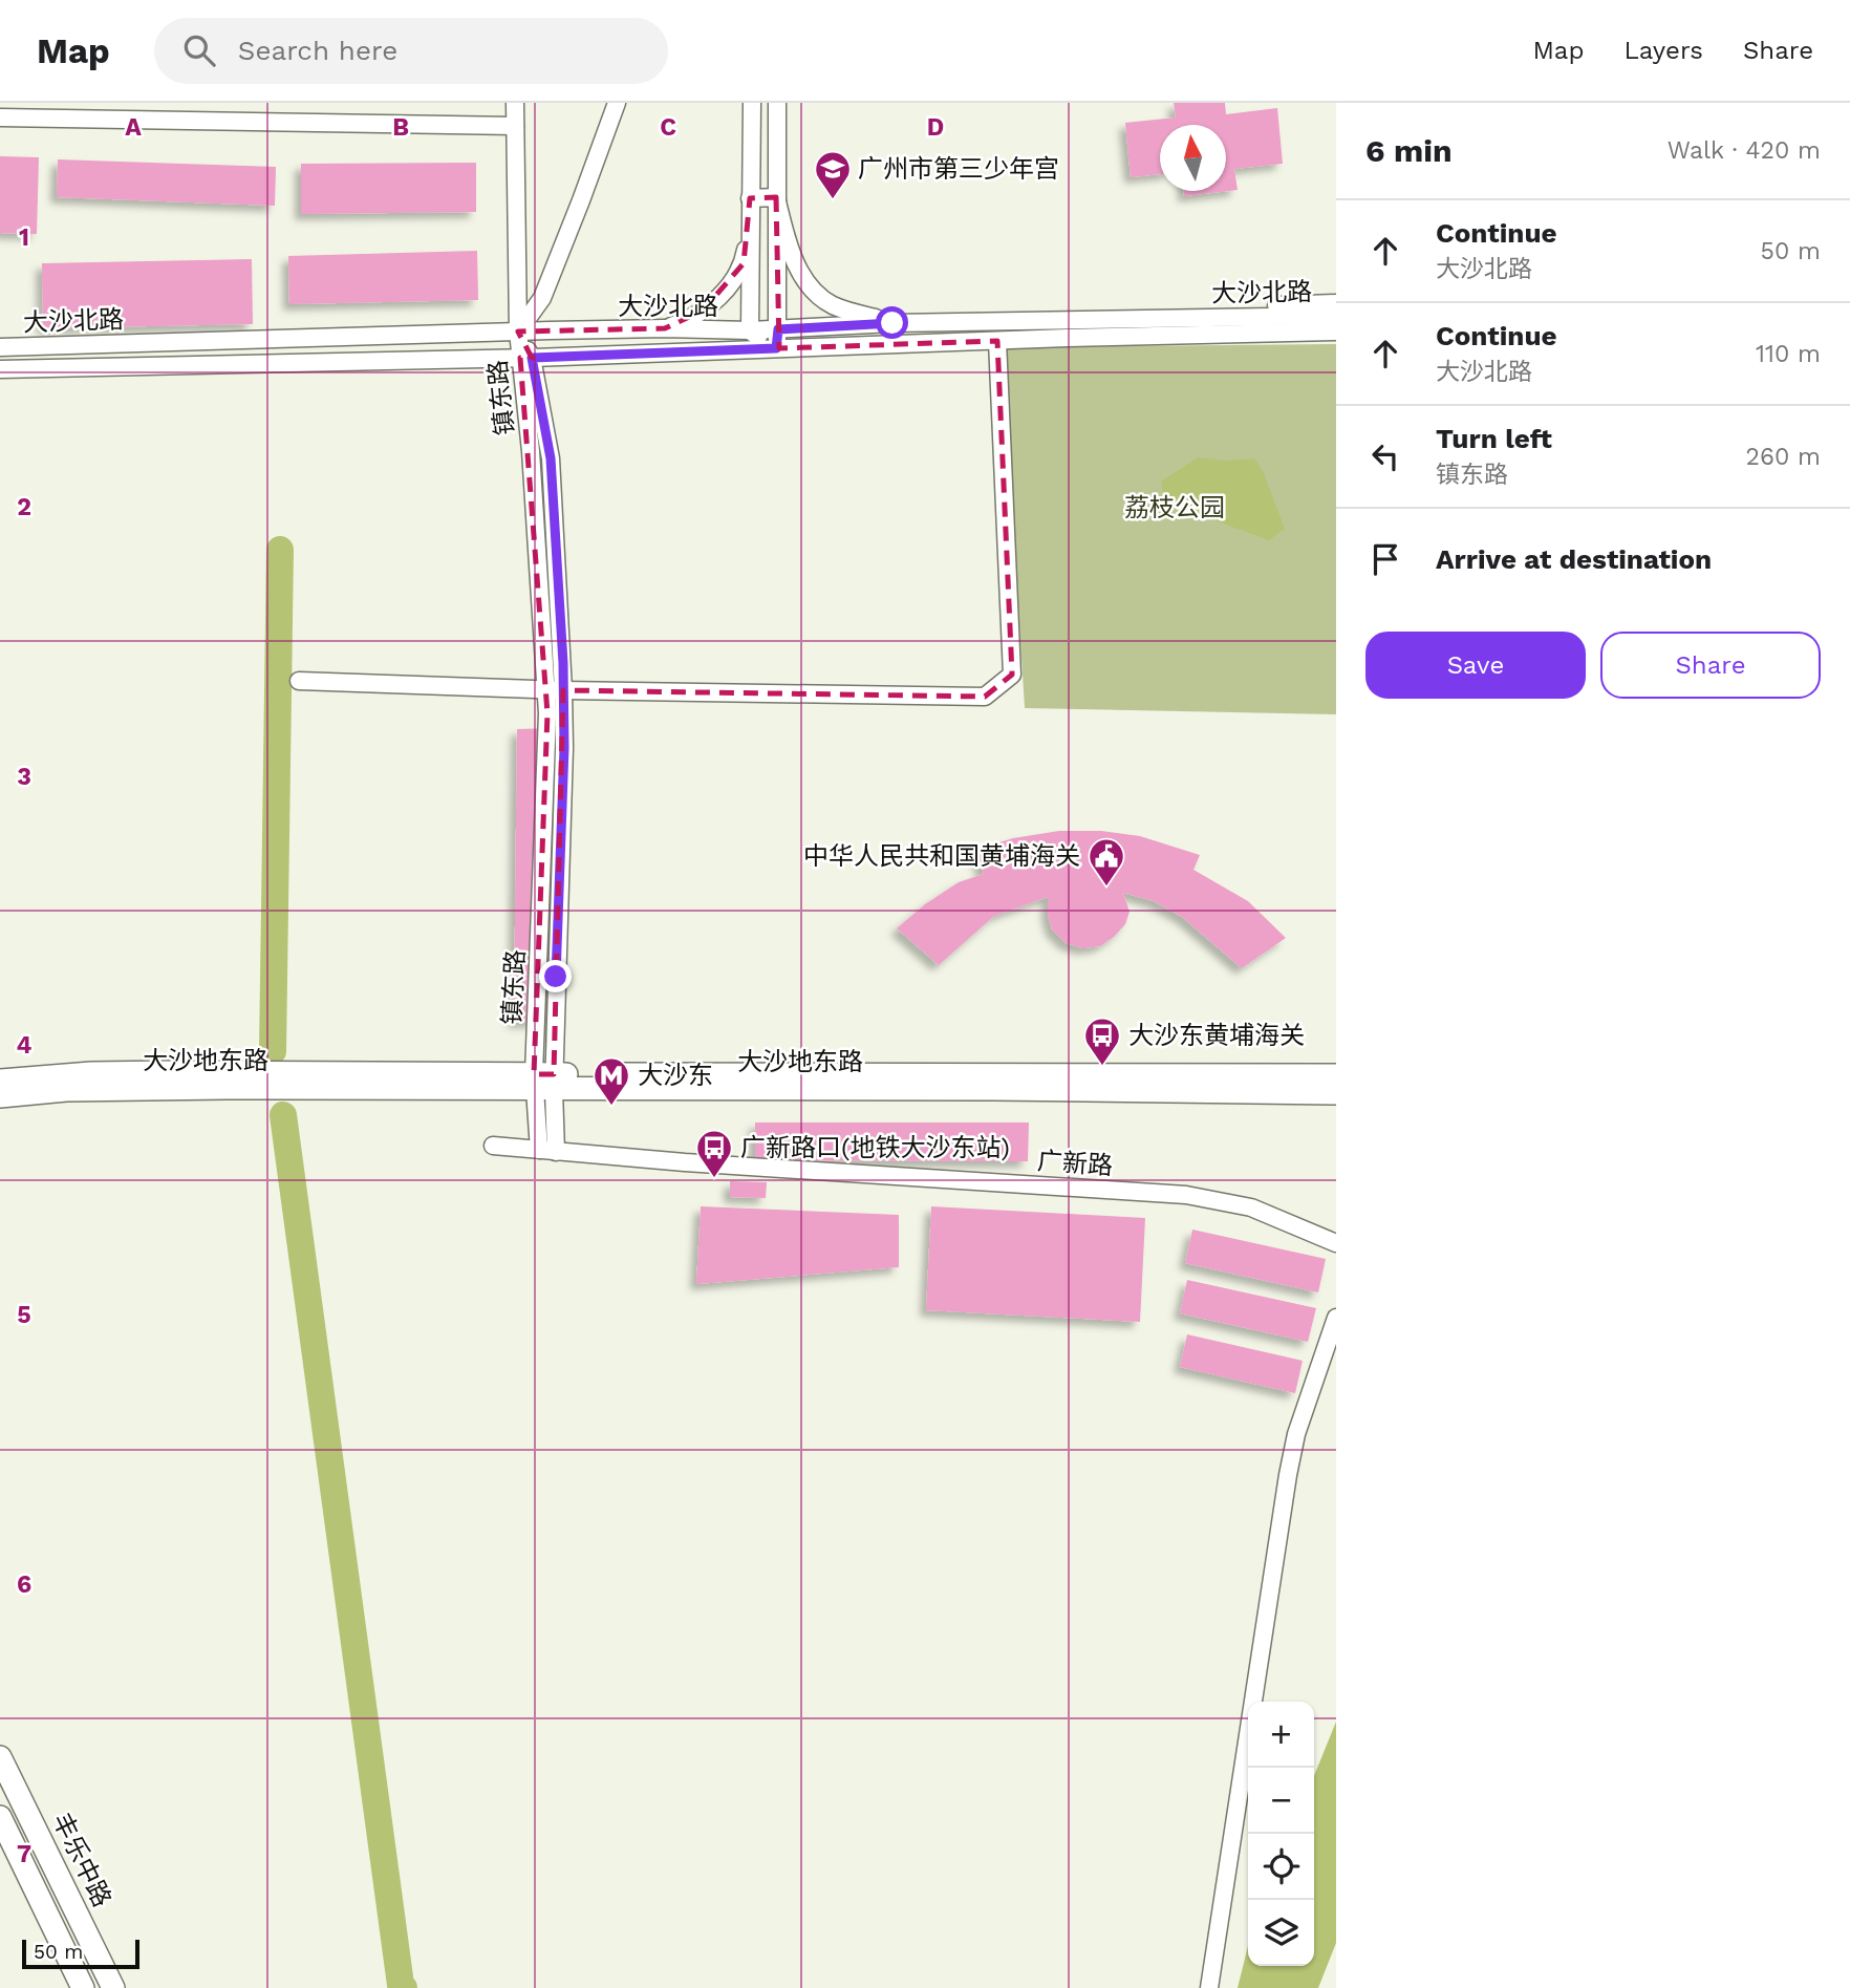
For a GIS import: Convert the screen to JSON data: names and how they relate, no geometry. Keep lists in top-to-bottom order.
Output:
{
  "streets": {
    "main road": ["大沙地东路", "丰乐中路"],
    "street": ["大沙北路", "镇东路", "广新路"]
  },
  "crossings": [
    ["大沙北路", "镇东路"],
    ["镇东路", "大沙地东路"],
    ["镇东路", "广新路"]
  ],
  "parks": ["荔枝公园"],
  "places": {
    "school or university": ["广州市第三少年宫"],
    "public building": ["中华人民共和国黄埔海关"],
    "bus stop": ["大沙东黄埔海关", "广新路口(地铁大沙东站)"],
    "metro station": ["大沙东"]
  },
  "scale_bar": "50 m",
  "north": "top",
  "page": {
    "header": "Map",
    "search": "Search here",
    "nav": ["Map", "Layers", "Share"],
    "heading": ["6 min", "Walk · 420 m"],
    "list": [
      ["Continue", "大沙北路", "50 m"],
      ["Continue", "大沙北路", "110 m"],
      ["Turn left", "镇东路", "260 m"],
      "Arrive at destination"
    ],
    "buttons": ["Save", "Share"],
    "map_buttons": ["+", "−"],
    "scale": "50 m"
  },
  "grid": {
    "columns": [
      "A",
      "B",
      "C",
      "D"
    ],
    "rows": [
      "1",
      "2",
      "3",
      "4",
      "5",
      "6",
      "7"
    ]
  }
}
